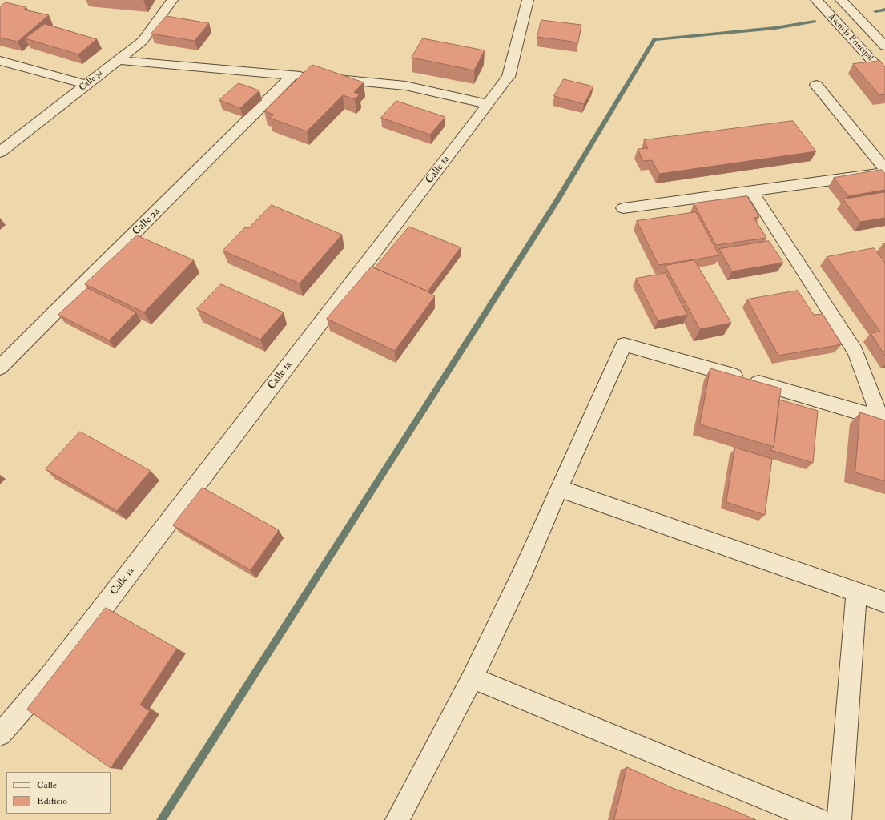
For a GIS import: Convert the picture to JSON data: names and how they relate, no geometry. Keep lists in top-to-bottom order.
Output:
{
  "streets": {
    "street": [
      "Avenida Principal",
      "Calle 3a",
      "Calle 1a",
      "Calle 2a"
    ]
  },
  "legend": ["Calle", "Edificio"]
}
